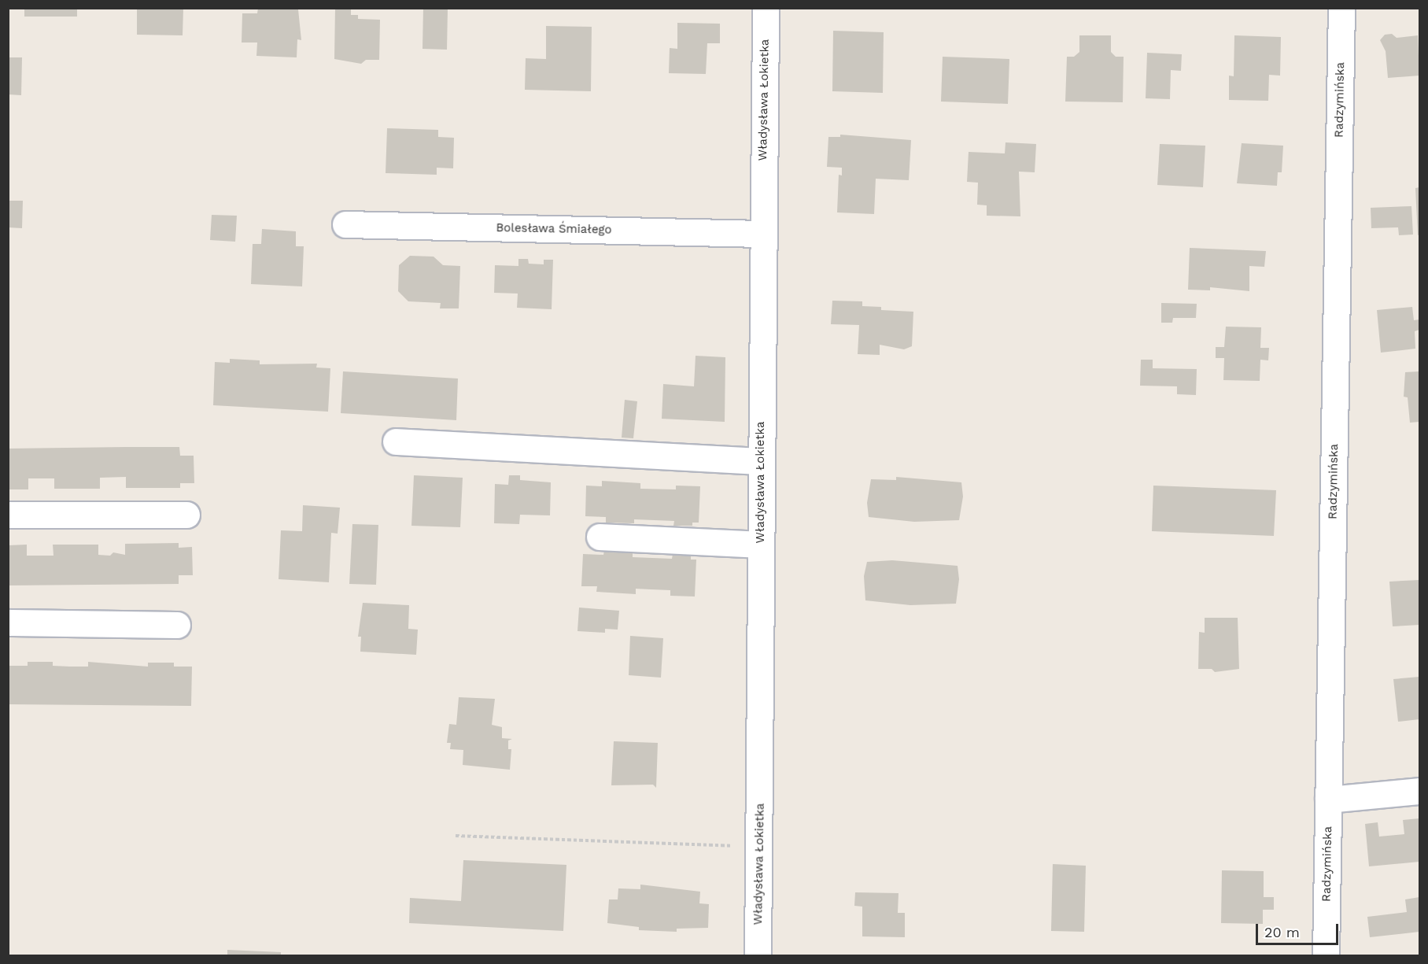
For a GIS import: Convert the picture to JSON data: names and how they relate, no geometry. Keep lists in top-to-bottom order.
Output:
{
  "streets": {
    "street": ["Władysława Łokietka", "Radzymińska", "Bolesława Śmiałego"]
  },
  "crossings": [
    ["Władysława Łokietka", "Bolesława Śmiałego"]
  ],
  "scale_bar": "20 m"
}
